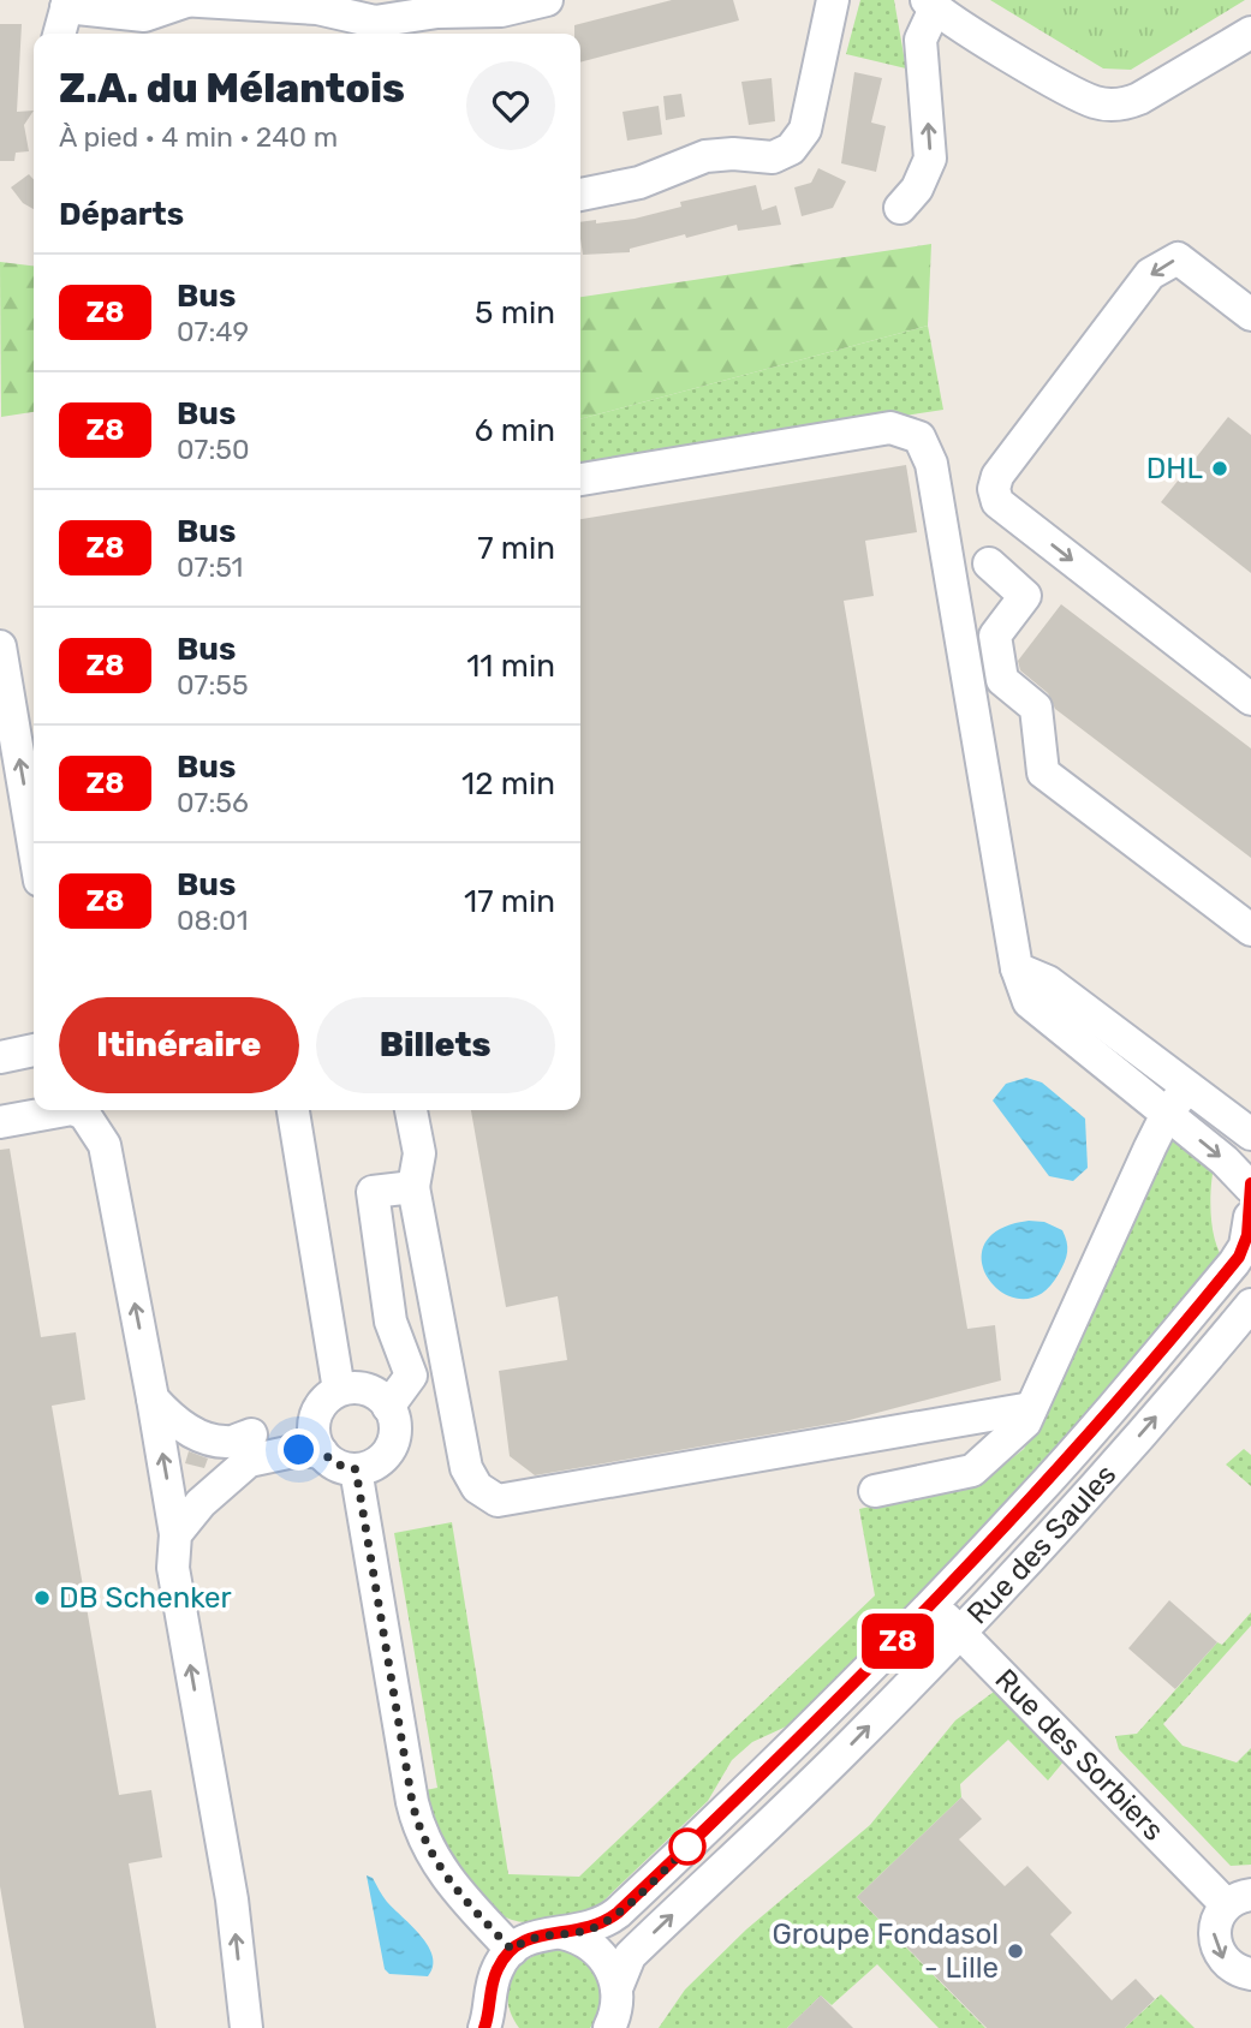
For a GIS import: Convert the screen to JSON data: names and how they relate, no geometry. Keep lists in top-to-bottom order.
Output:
{
  "streets": {
    "street": ["Rue des Saules", "Rue des Sorbiers"]
  },
  "crossings": [
    ["Rue des Saules", "Rue des Sorbiers"]
  ],
  "places": ["DHL", "DB Schenker", "Groupe Fondasol - Lille"],
  "lines": ["bus line Z8"],
  "page": {
    "on_map": "Z8",
    "heading": [
      ["Z.A. du Mélantois", "À pied · 4 min · 240 m"],
      "Départs"
    ],
    "list": [
      {
        "mark": "Z8",
        "name": "Bus",
        "note": "07:49",
        "value": "5 min"
      },
      {
        "mark": "Z8",
        "name": "Bus",
        "note": "07:50",
        "value": "6 min"
      },
      {
        "mark": "Z8",
        "name": "Bus",
        "note": "07:51",
        "value": "7 min"
      },
      {
        "mark": "Z8",
        "name": "Bus",
        "note": "07:55",
        "value": "11 min"
      },
      {
        "mark": "Z8",
        "name": "Bus",
        "note": "07:56",
        "value": "12 min"
      },
      {
        "mark": "Z8",
        "name": "Bus",
        "note": "08:01",
        "value": "17 min"
      }
    ],
    "buttons": ["Itinéraire", "Billets"]
  }
}
